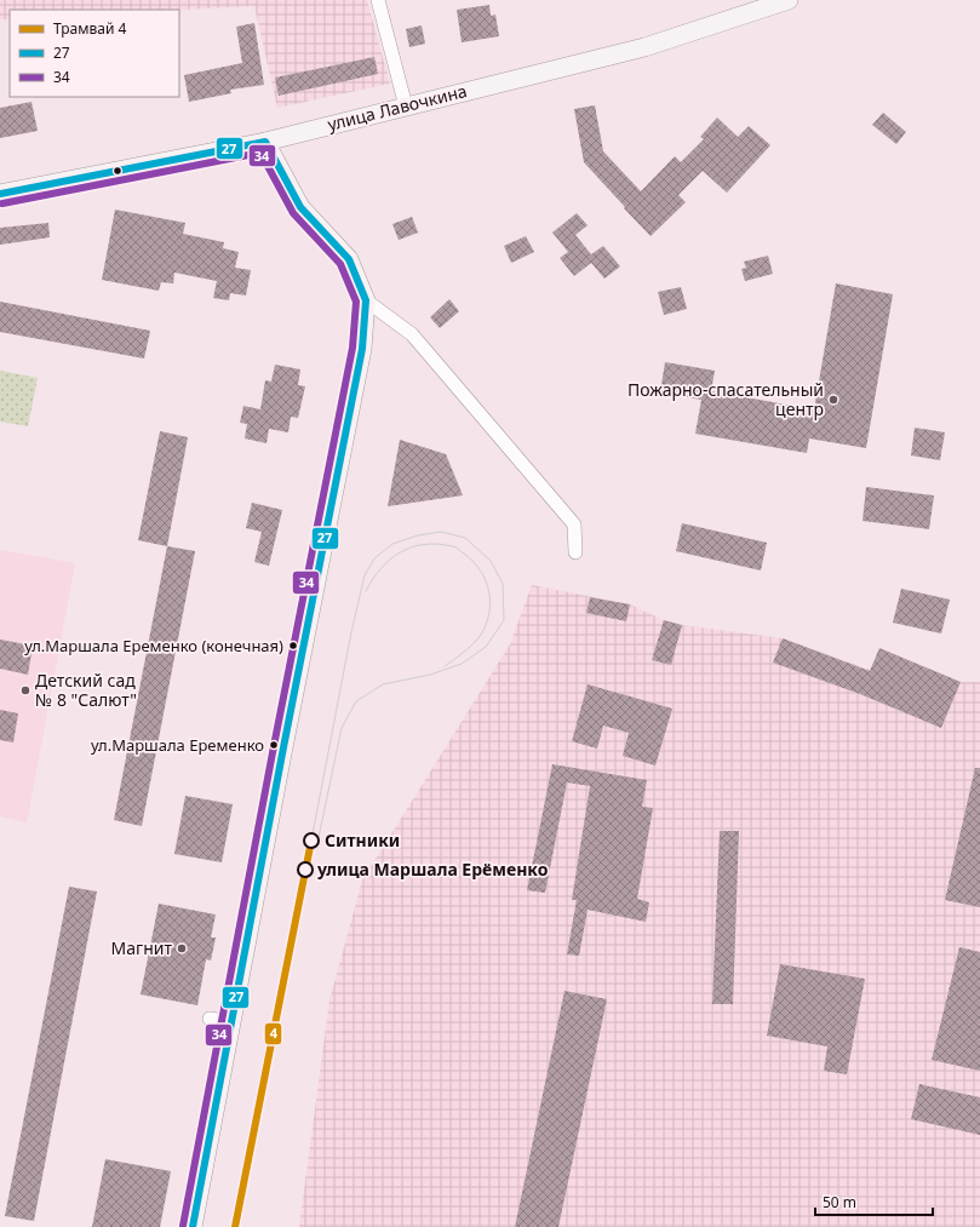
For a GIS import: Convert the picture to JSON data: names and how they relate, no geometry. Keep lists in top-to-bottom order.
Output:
{
  "streets": {
    "main road": ["улица Лавочкина"]
  },
  "places": [
    "Пожарно-спасательный центр",
    "ул.Маршала Еременко (конечная)",
    "Детский сад № 8 \"Салют\"",
    "ул.Маршала Еременко",
    "Ситники",
    "улица Маршала Ерёменко",
    "Магнит"
  ],
  "lines": ["transit line 27", "transit line 34", "tram line 4"],
  "legend": ["Трамвай 4", "27", "34"],
  "scale_bar": "50 m"
}
